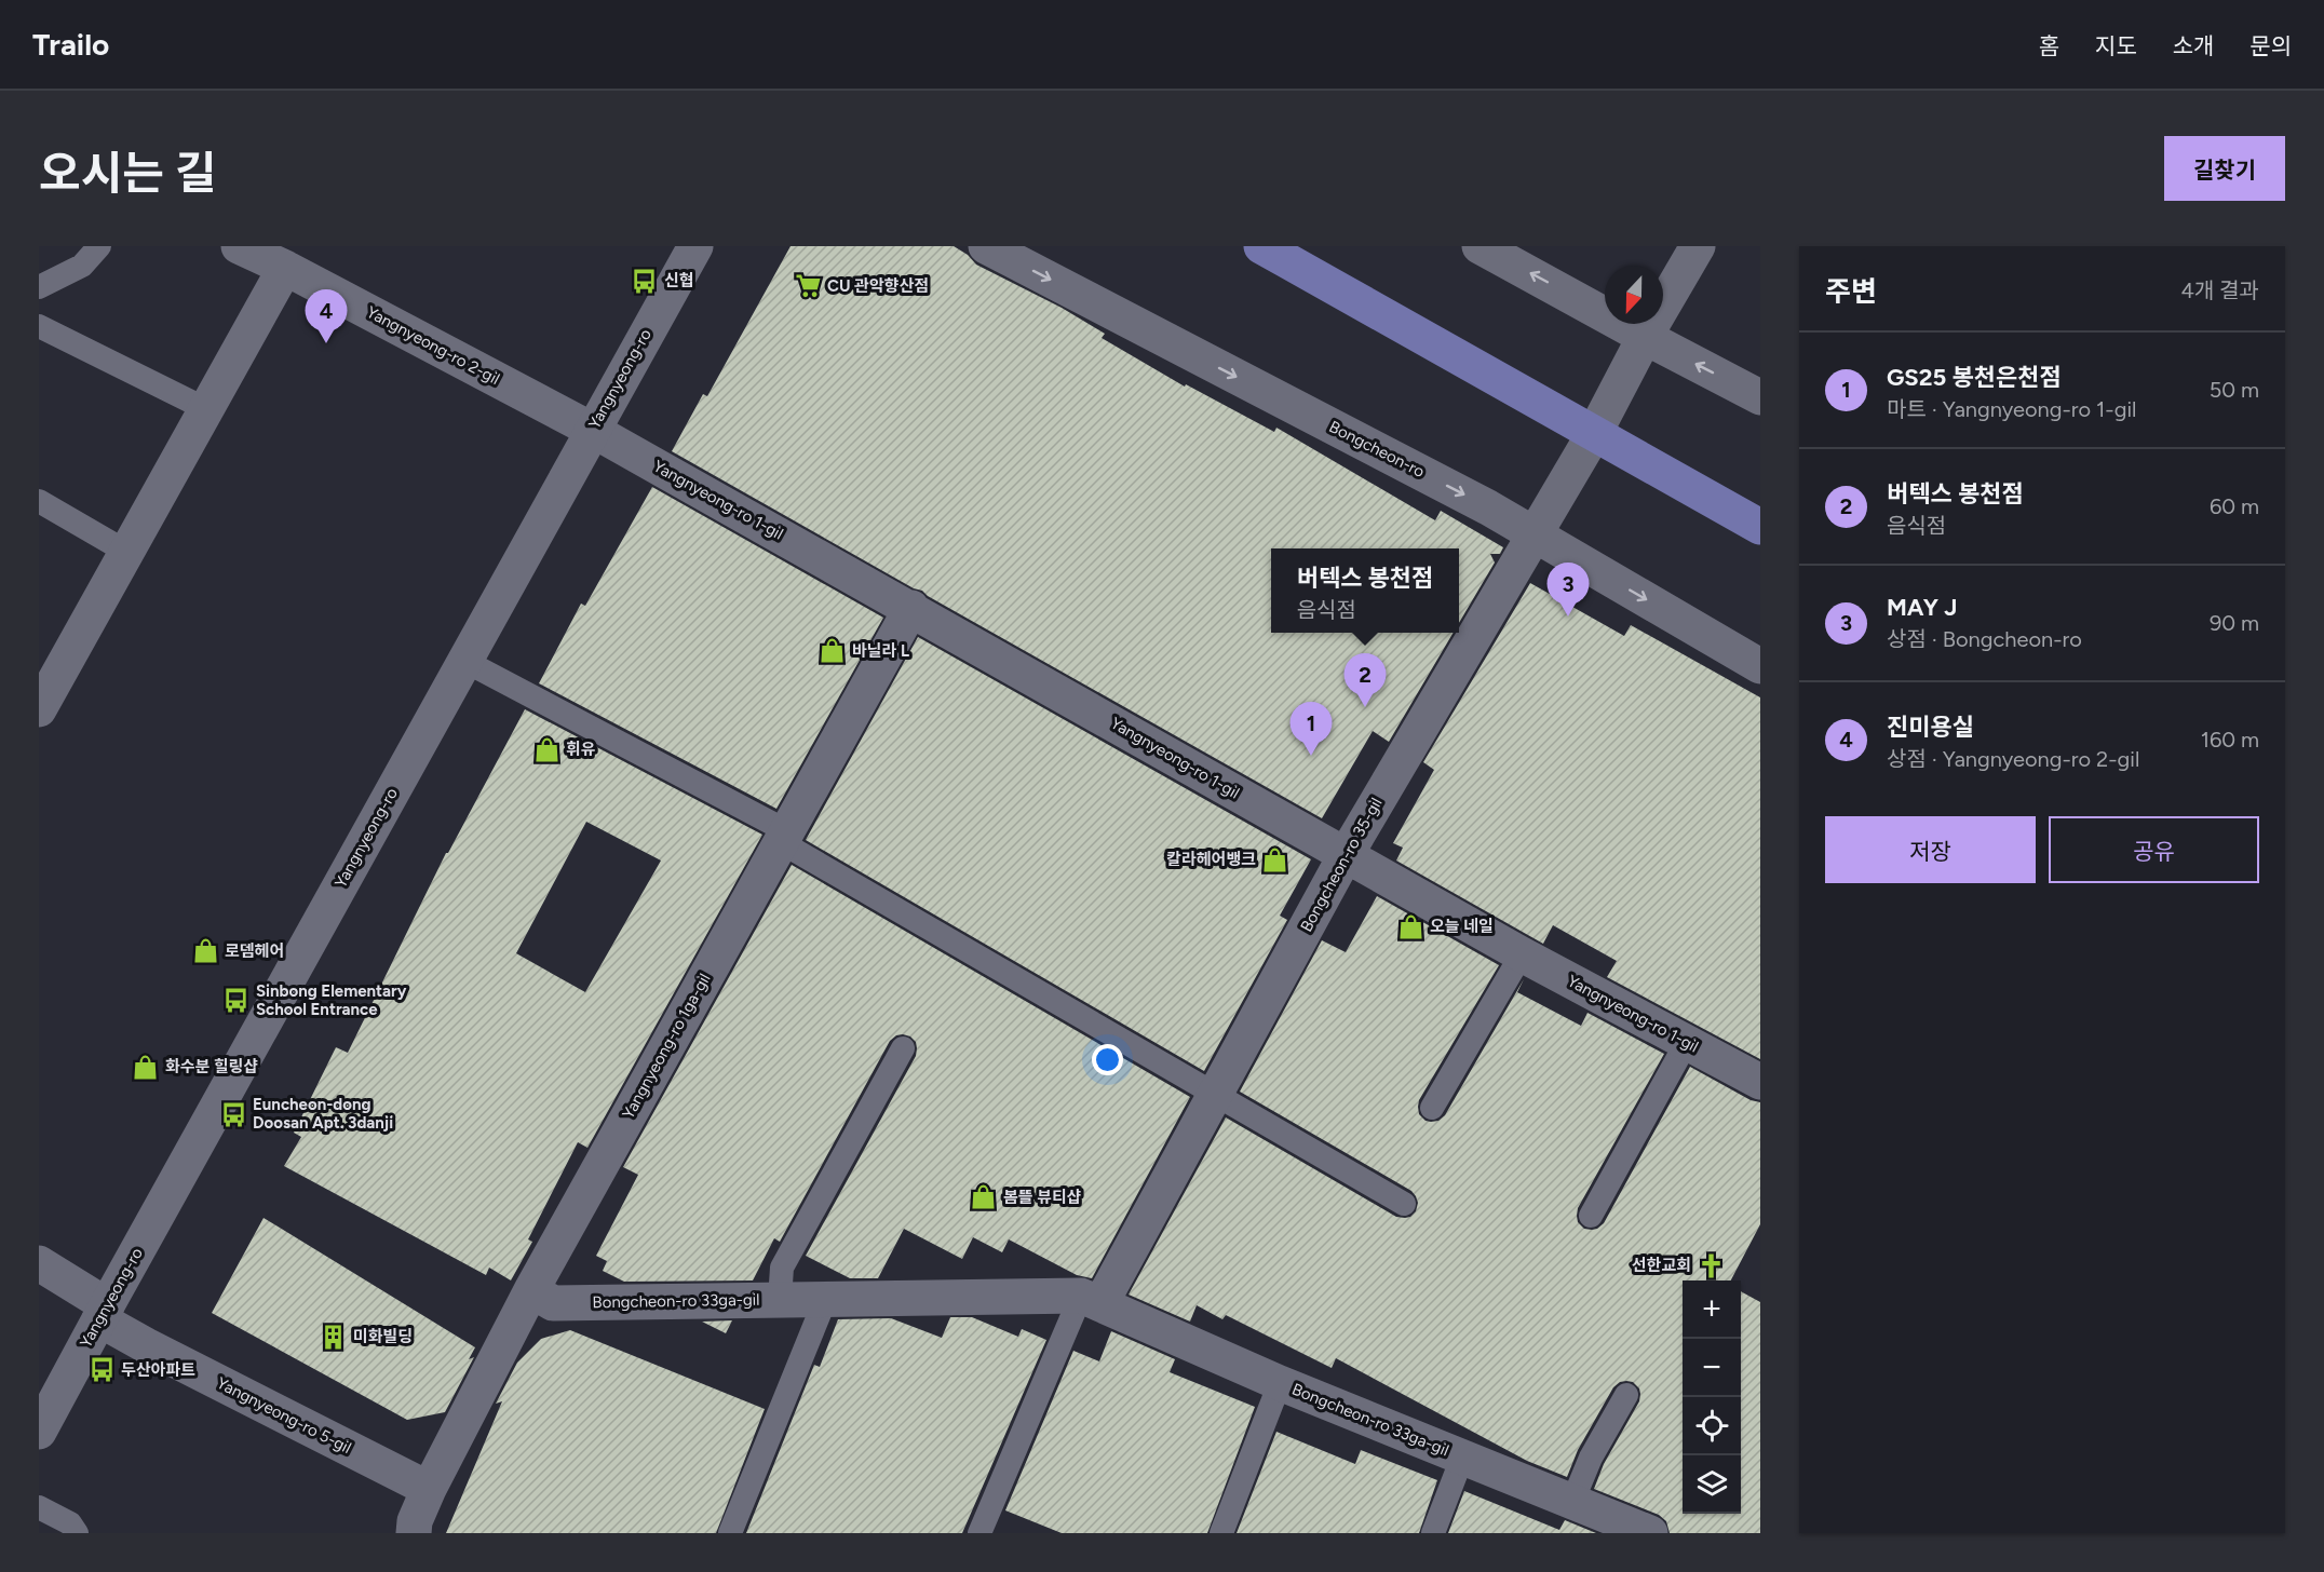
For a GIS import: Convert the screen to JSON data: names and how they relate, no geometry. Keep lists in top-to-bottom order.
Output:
{
  "streets": {
    "street": [
      "Yangnyeong-ro 2-gil",
      "Yangnyeong-ro",
      "Bongcheon-ro",
      "Yangnyeong-ro 1-gil",
      "Bongcheon-ro 35-gil",
      "Yangnyeong-ro 1ga-gil",
      "Bongcheon-ro 33ga-gil",
      "Yangnyeong-ro 5-gil"
    ]
  },
  "crossings": [
    ["Yangnyeong-ro 2-gil", "Yangnyeong-ro"],
    ["Yangnyeong-ro 2-gil", "Yangnyeong-ro 1-gil"],
    ["Yangnyeong-ro", "Yangnyeong-ro 1-gil"],
    ["Yangnyeong-ro", "Yangnyeong-ro 5-gil"],
    ["Bongcheon-ro", "Bongcheon-ro 35-gil"],
    ["Yangnyeong-ro 1-gil", "Bongcheon-ro 35-gil"],
    ["Yangnyeong-ro 1-gil", "Yangnyeong-ro 1ga-gil"],
    ["Bongcheon-ro 35-gil", "Bongcheon-ro 33ga-gil"],
    ["Yangnyeong-ro 1ga-gil", "Bongcheon-ro 33ga-gil"],
    ["Yangnyeong-ro 1ga-gil", "Yangnyeong-ro 5-gil"]
  ],
  "places": {
    "bus stop": [
      "신협",
      "Sinbong Elementary School Entrance",
      "Euncheon-dong Doosan Apt. 3danji",
      "두산아파트"
    ],
    "supermarket": ["CU 관악향산점"],
    "shop": [
      "바닐라 L",
      "휘유",
      "칼라헤어뱅크",
      "오늘 네일",
      "로뎀헤어",
      "화수분 힐링샵",
      "봄뜰 뷰티샵"
    ],
    "church": ["선한교회"],
    "building": ["미화빌딩"]
  },
  "north": "bottom",
  "page": {
    "header": "Trailo",
    "nav": [
      "홈",
      "지도",
      "소개",
      "문의"
    ],
    "title": "오시는 길",
    "buttons": [
      "길찾기",
      ["저장", "공유"]
    ],
    "heading": ["주변", "4개 결과"],
    "pins": [
      "4",
      "3",
      "2",
      "1"
    ],
    "list": [
      {
        "mark": "1",
        "name": "GS25 봉천은천점",
        "note": "마트 · Yangnyeong-ro 1-gil",
        "value": "50 m"
      },
      {
        "mark": "2",
        "name": "버텍스 봉천점",
        "note": "음식점",
        "value": "60 m"
      },
      {
        "mark": "3",
        "name": "MAY J",
        "note": "상점 · Bongcheon-ro",
        "value": "90 m"
      },
      {
        "mark": "4",
        "name": "진미용실",
        "note": "상점 · Yangnyeong-ro 2-gil",
        "value": "160 m"
      }
    ],
    "popup": ["버텍스 봉천점", "음식점"],
    "map_buttons": ["+", "−"]
  }
}
